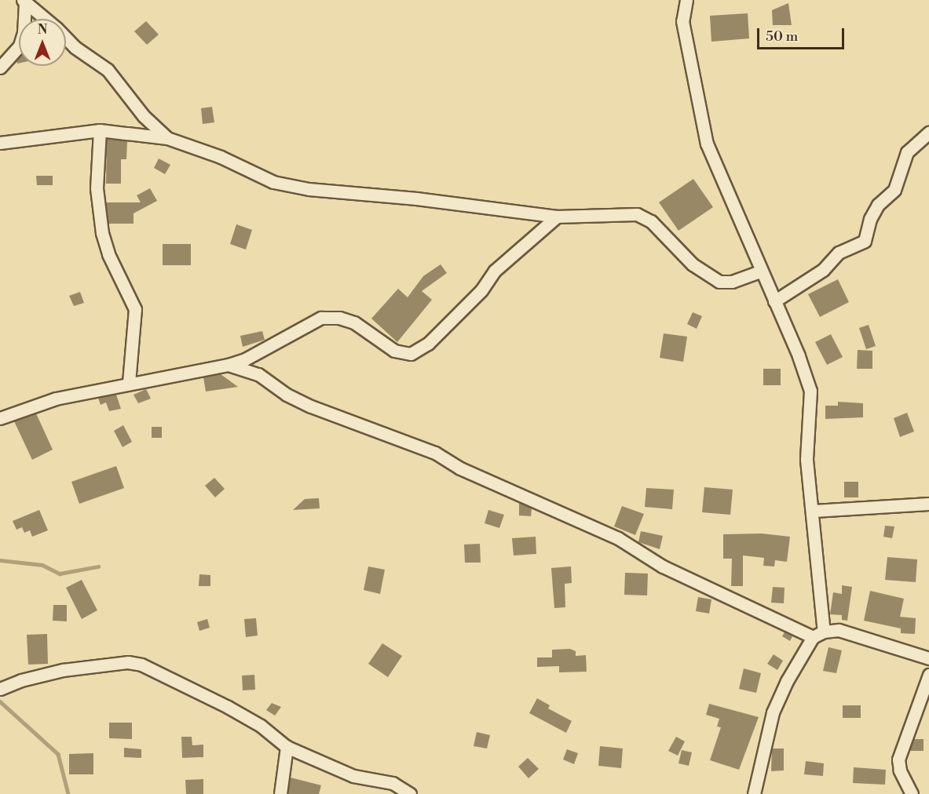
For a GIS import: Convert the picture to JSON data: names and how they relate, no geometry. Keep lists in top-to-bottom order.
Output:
{
  "scale_bar": "50 m",
  "north": "top"
}
